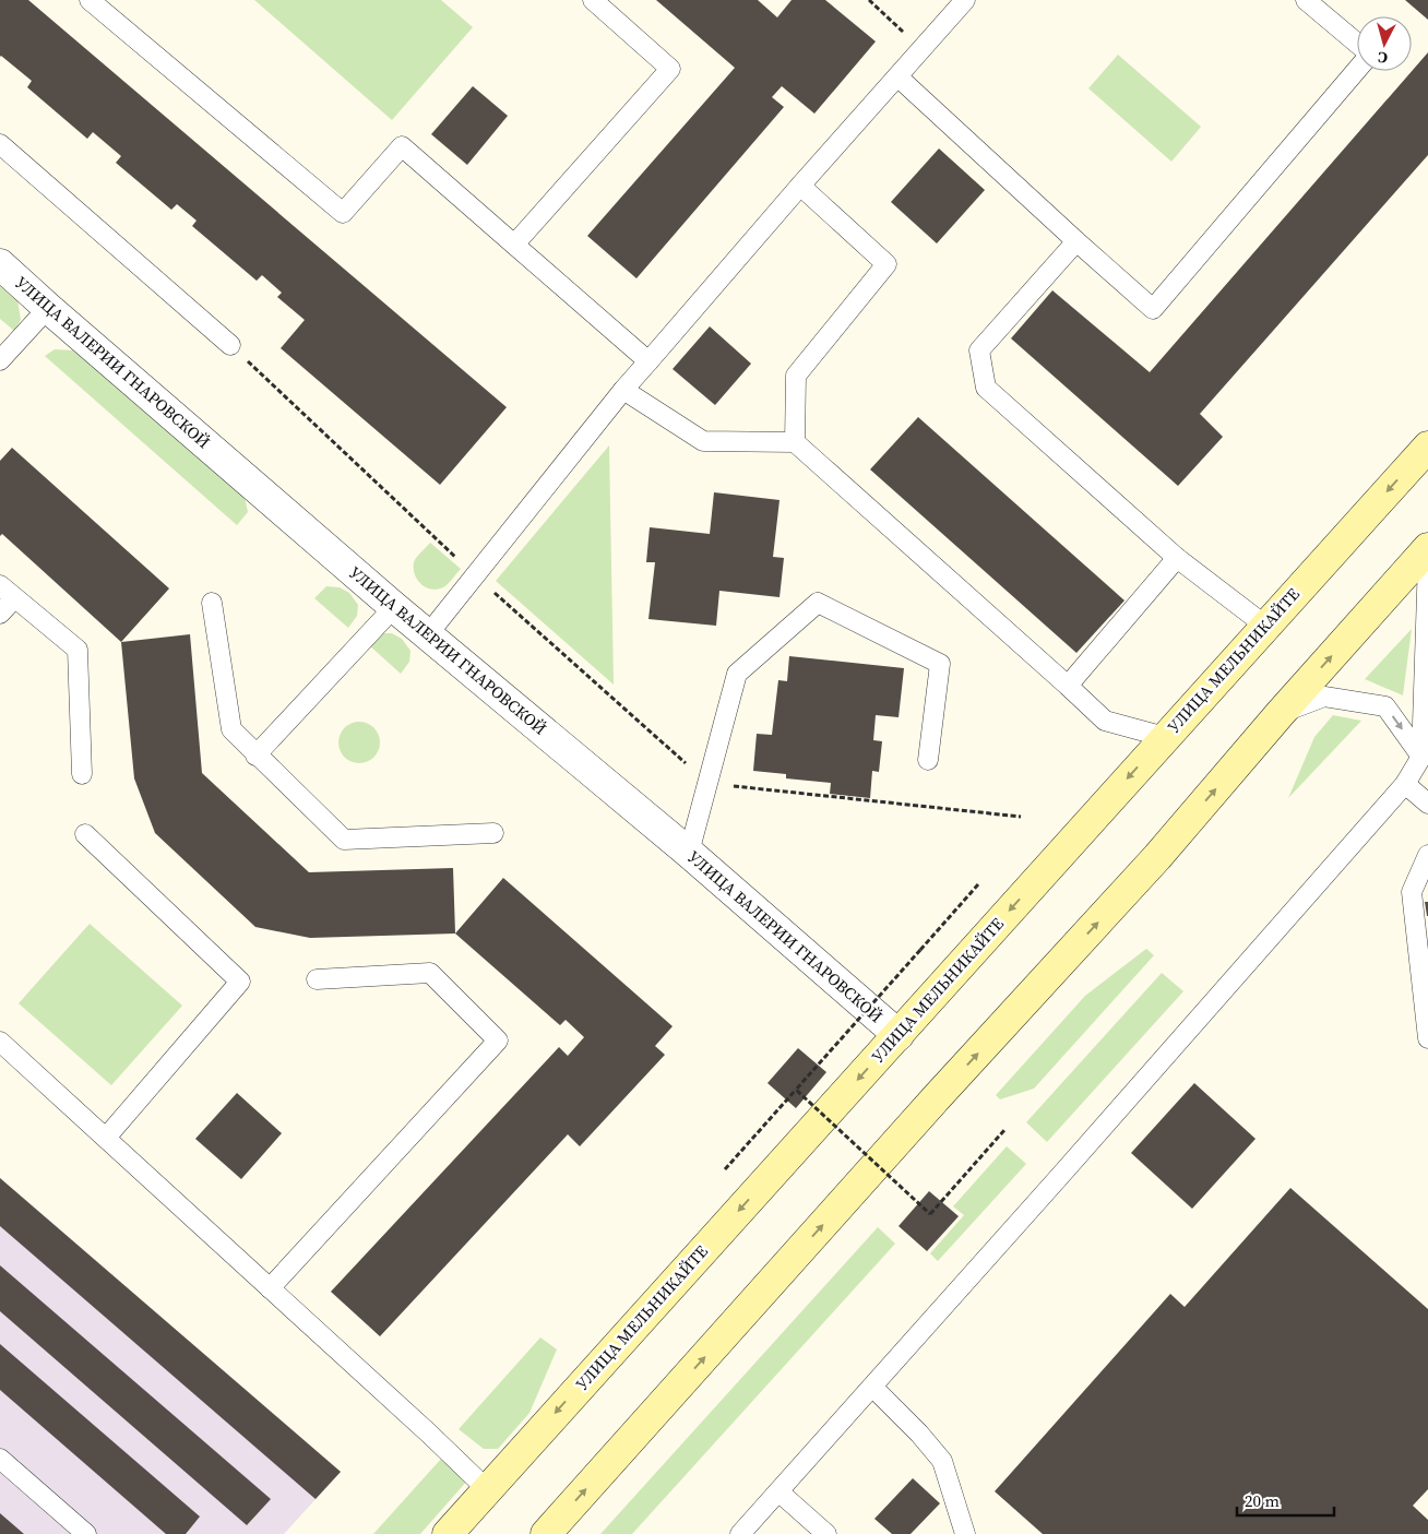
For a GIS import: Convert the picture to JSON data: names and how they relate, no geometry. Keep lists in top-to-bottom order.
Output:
{
  "streets": {
    "main road": ["УЛИЦА МЕЛЬНИКАЙТЕ"],
    "street": ["УЛИЦА ВАЛЕРИИ ГНАРОВСКОЙ"]
  },
  "crossings": [
    ["УЛИЦА ВАЛЕРИИ ГНАРОВСКОЙ", "УЛИЦА МЕЛЬНИКАЙТЕ"]
  ],
  "scale_bar": "20 m",
  "north": "bottom"
}
